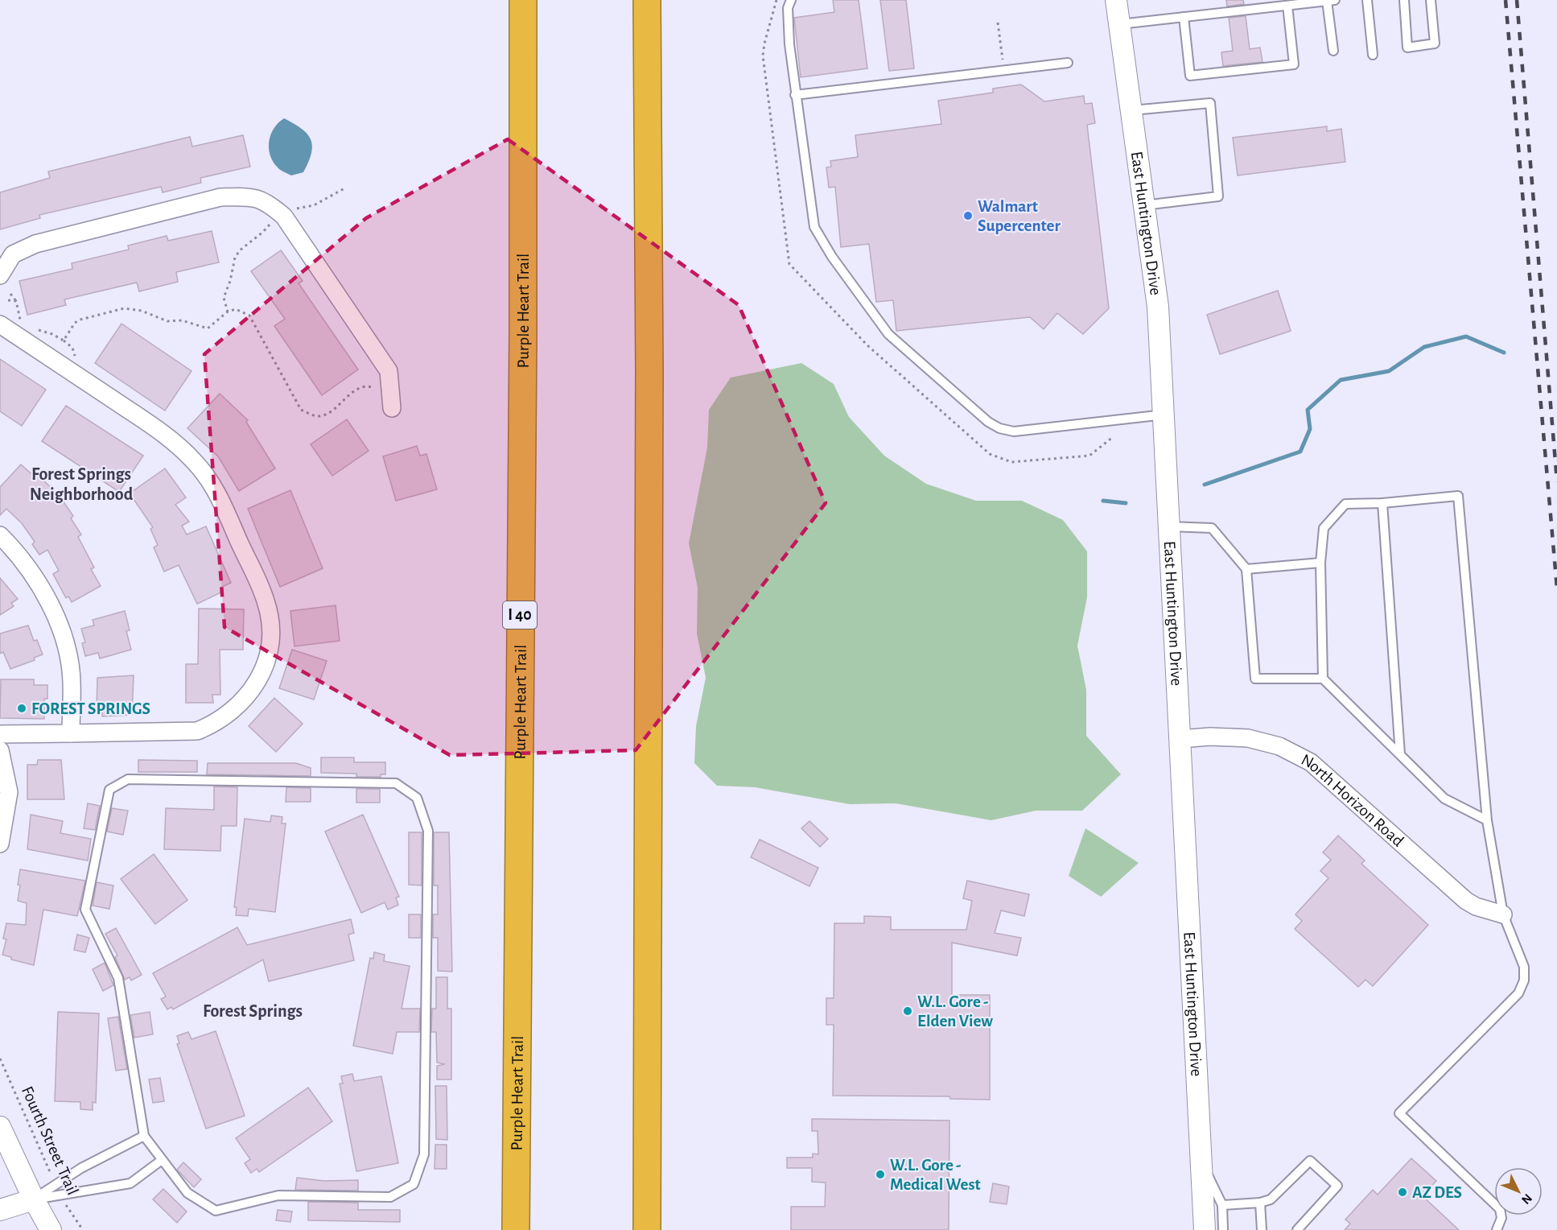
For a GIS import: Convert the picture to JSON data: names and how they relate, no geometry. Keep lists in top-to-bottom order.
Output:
{
  "streets": {
    "highway": ["Purple Heart Trail", "I 40"],
    "street": ["East Huntington Drive", "North Horizon Road"],
    "path": ["Fourth Street Trail"]
  },
  "crossings": [
    ["East Huntington Drive", "North Horizon Road"]
  ],
  "districts": ["Forest Springs Neighborhood", "Forest Springs"],
  "places": [
    "Walmart Supercenter",
    "FOREST SPRINGS",
    "W.L. Gore - Elden View",
    "W.L. Gore - Medical West",
    "AZ DES"
  ],
  "north": "bottom right"
}
